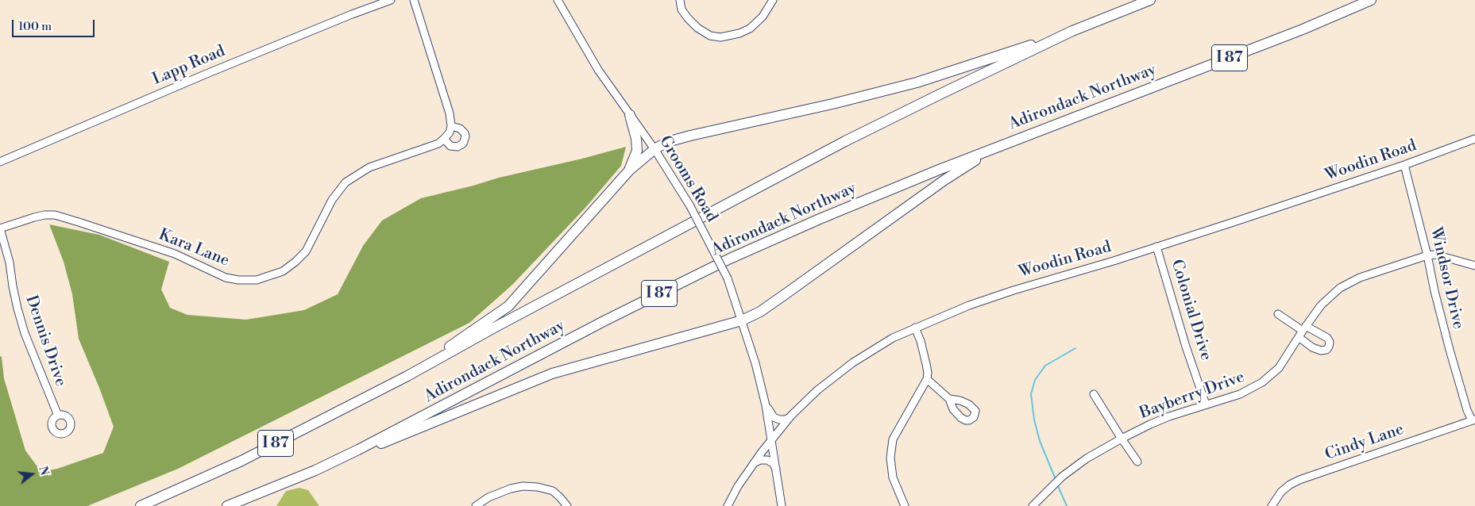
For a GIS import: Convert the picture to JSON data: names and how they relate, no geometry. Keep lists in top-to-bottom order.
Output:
{
  "streets": {
    "highway": ["I 87", "Adirondack Northway"],
    "street": [
      "Lapp Road",
      "Woodin Road",
      "Grooms Road",
      "Kara Lane",
      "Windsor Drive",
      "Colonial Drive",
      "Dennis Drive",
      "Bayberry Drive",
      "Cindy Lane"
    ]
  },
  "crossings": [
    ["Woodin Road", "Grooms Road"],
    ["Woodin Road", "Windsor Drive"],
    ["Woodin Road", "Colonial Drive"],
    ["Kara Lane", "Dennis Drive"],
    ["Windsor Drive", "Bayberry Drive"],
    ["Windsor Drive", "Cindy Lane"],
    ["Colonial Drive", "Bayberry Drive"]
  ],
  "scale_bar": "100 m",
  "north": "right"
}
